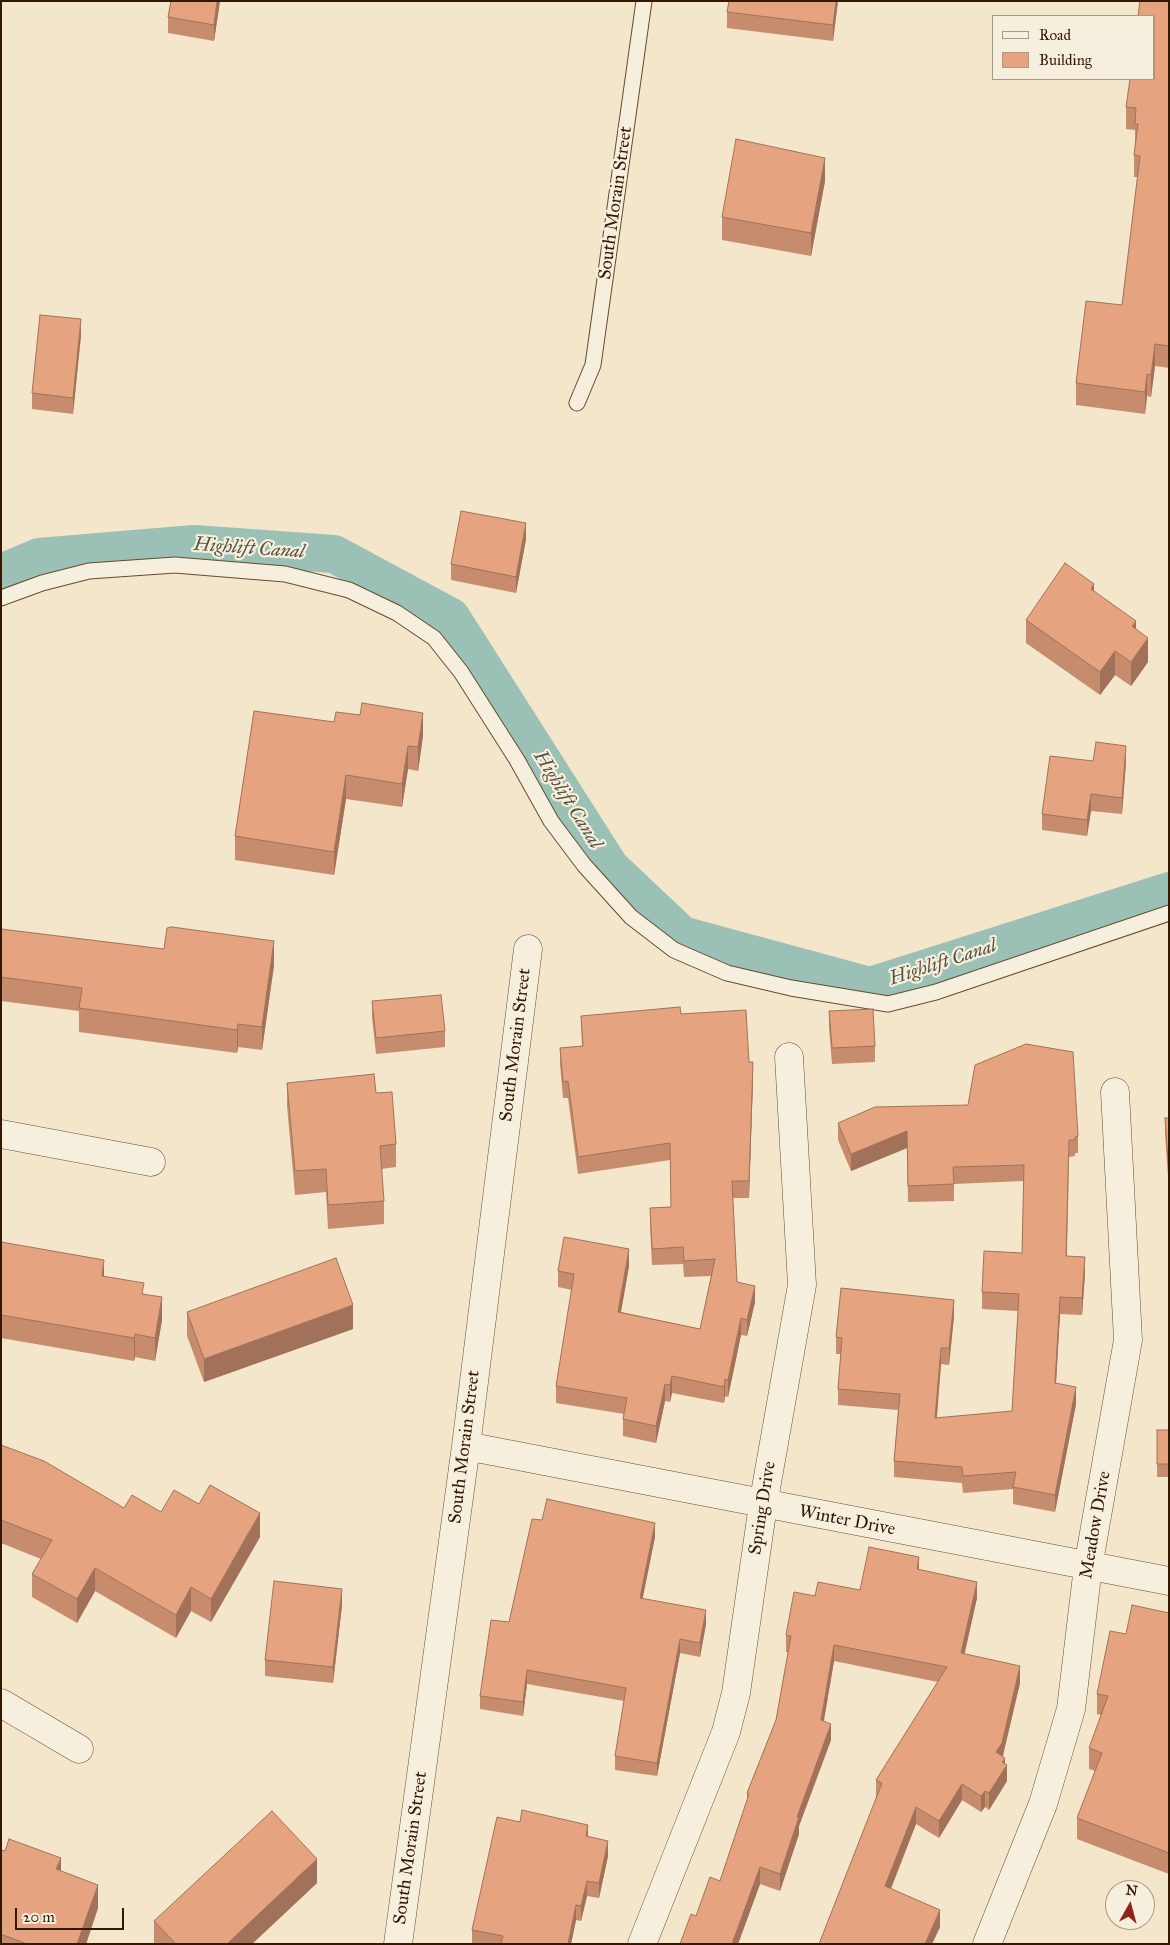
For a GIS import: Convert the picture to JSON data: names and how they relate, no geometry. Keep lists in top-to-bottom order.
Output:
{
  "streets": {
    "street": [
      "South Morain Street",
      "Spring Drive",
      "Winter Drive",
      "Meadow Drive"
    ]
  },
  "crossings": [
    ["South Morain Street", "Winter Drive"],
    ["Spring Drive", "Winter Drive"],
    ["Winter Drive", "Meadow Drive"]
  ],
  "water": ["Highlift Canal"],
  "legend": ["Road", "Building"],
  "scale_bar": "20 m",
  "north": "top"
}
